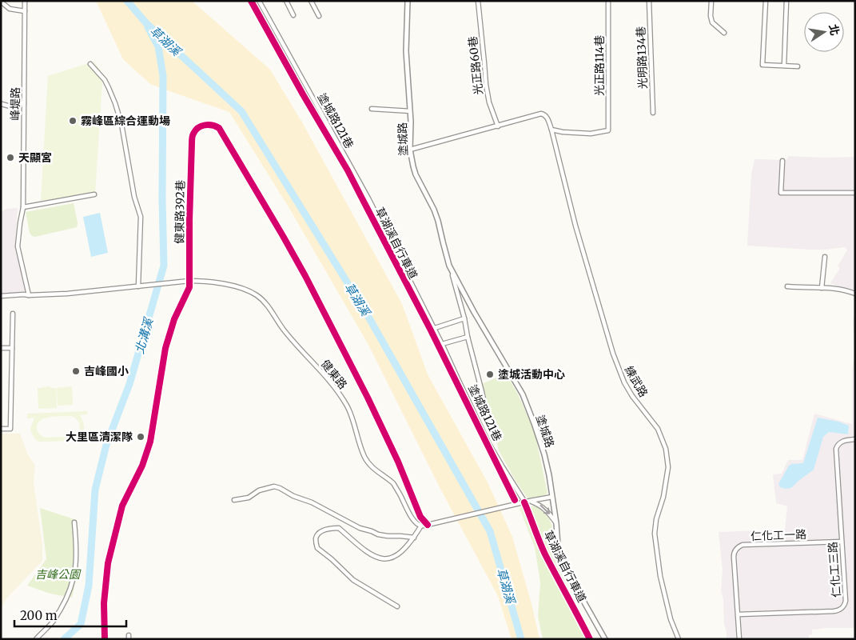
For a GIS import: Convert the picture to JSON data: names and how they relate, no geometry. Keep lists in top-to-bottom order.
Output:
{
  "streets": {
    "street": [
      "光明路134巷",
      "光正路60巷",
      "光正路114巷",
      "峰堤路",
      "塗城路121巷",
      "塗城路",
      "健東路392巷",
      "健東路",
      "練武路",
      "仁化工一路",
      "仁化工三路"
    ],
    "cycle path": ["草湖溪自行車道"]
  },
  "crossings": [
    ["光正路60巷", "練武路"],
    ["光正路114巷", "練武路"],
    ["塗城路", "練武路"],
    ["健東路392巷", "健東路"],
    ["仁化工一路", "仁化工三路"]
  ],
  "water": ["草湖溪", "北溝溪"],
  "parks": ["吉峰公園"],
  "places": [
    "霧峰區綜合運動場",
    "天顯宮",
    "吉峰國小",
    "塗城活動中心",
    "大里區清潔隊"
  ],
  "scale_bar": "200 m",
  "north": "right"
}
